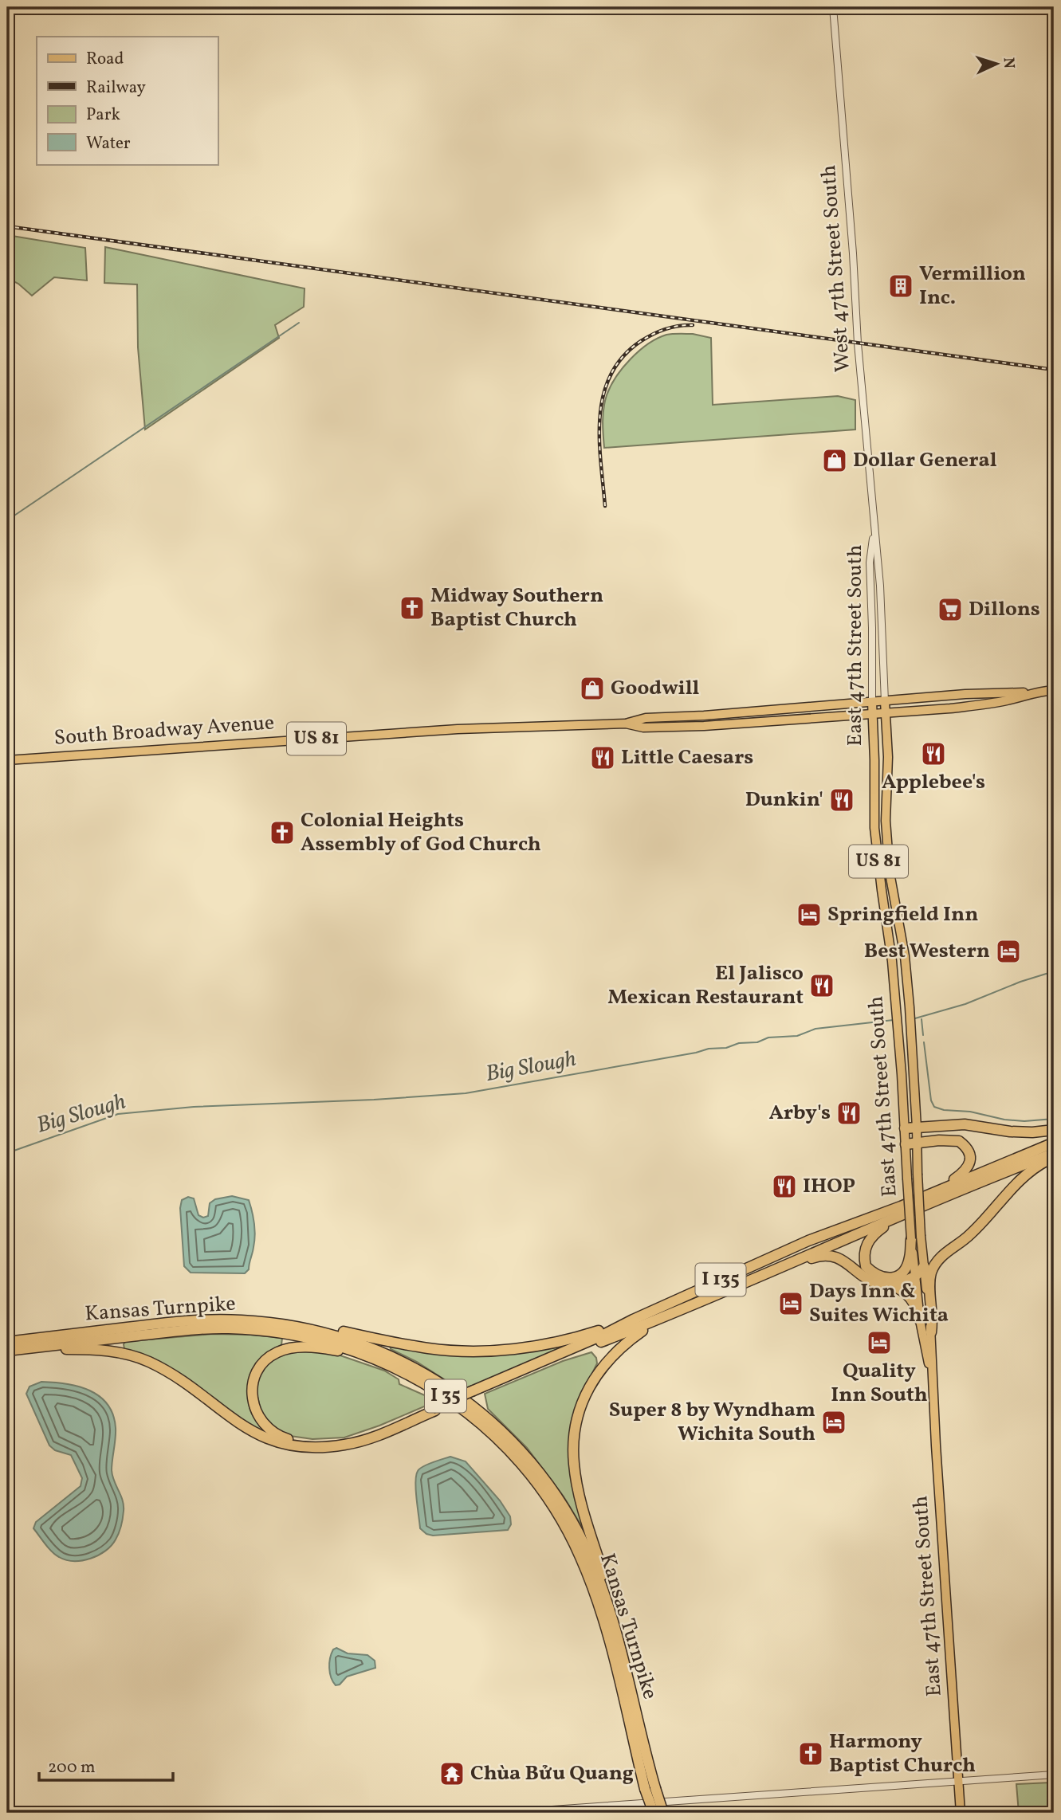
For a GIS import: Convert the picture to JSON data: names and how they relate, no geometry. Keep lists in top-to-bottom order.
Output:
{
  "streets": {
    "highway": [
      "US 81",
      "I 135",
      "Kansas Turnpike",
      "I 35"
    ],
    "main road": ["East 47th Street South", "South Broadway Avenue"],
    "street": ["West 47th Street South"]
  },
  "crossings": [
    ["West 47th Street South", "East 47th Street South"],
    ["East 47th Street South", "South Broadway Avenue"],
    ["East 47th Street South", "US 81"],
    ["US 81", "I 135"]
  ],
  "water": ["Big Slough"],
  "places": {
    "building": ["Vermillion Inc."],
    "shop": ["Dollar General", "Goodwill"],
    "church": ["Midway Southern Baptist Church", "Colonial Heights Assembly of God Church", "Harmony Baptist Church"],
    "supermarket": ["Dillons"],
    "restaurant": [
      "Applebee's",
      "Little Caesars",
      "Dunkin'",
      "El Jalisco Mexican Restaurant",
      "Arby's",
      "IHOP"
    ],
    "hotel": [
      "Springfield Inn",
      "Best Western",
      "Days Inn & Suites Wichita",
      "Quality Inn South",
      "Super 8 by Wyndham Wichita South"
    ],
    "temple": ["Chùa Bửu Quang"]
  },
  "legend": [
    "Road",
    "Railway",
    "Park",
    "Water"
  ],
  "scale_bar": "200 m",
  "north": "right"
}
